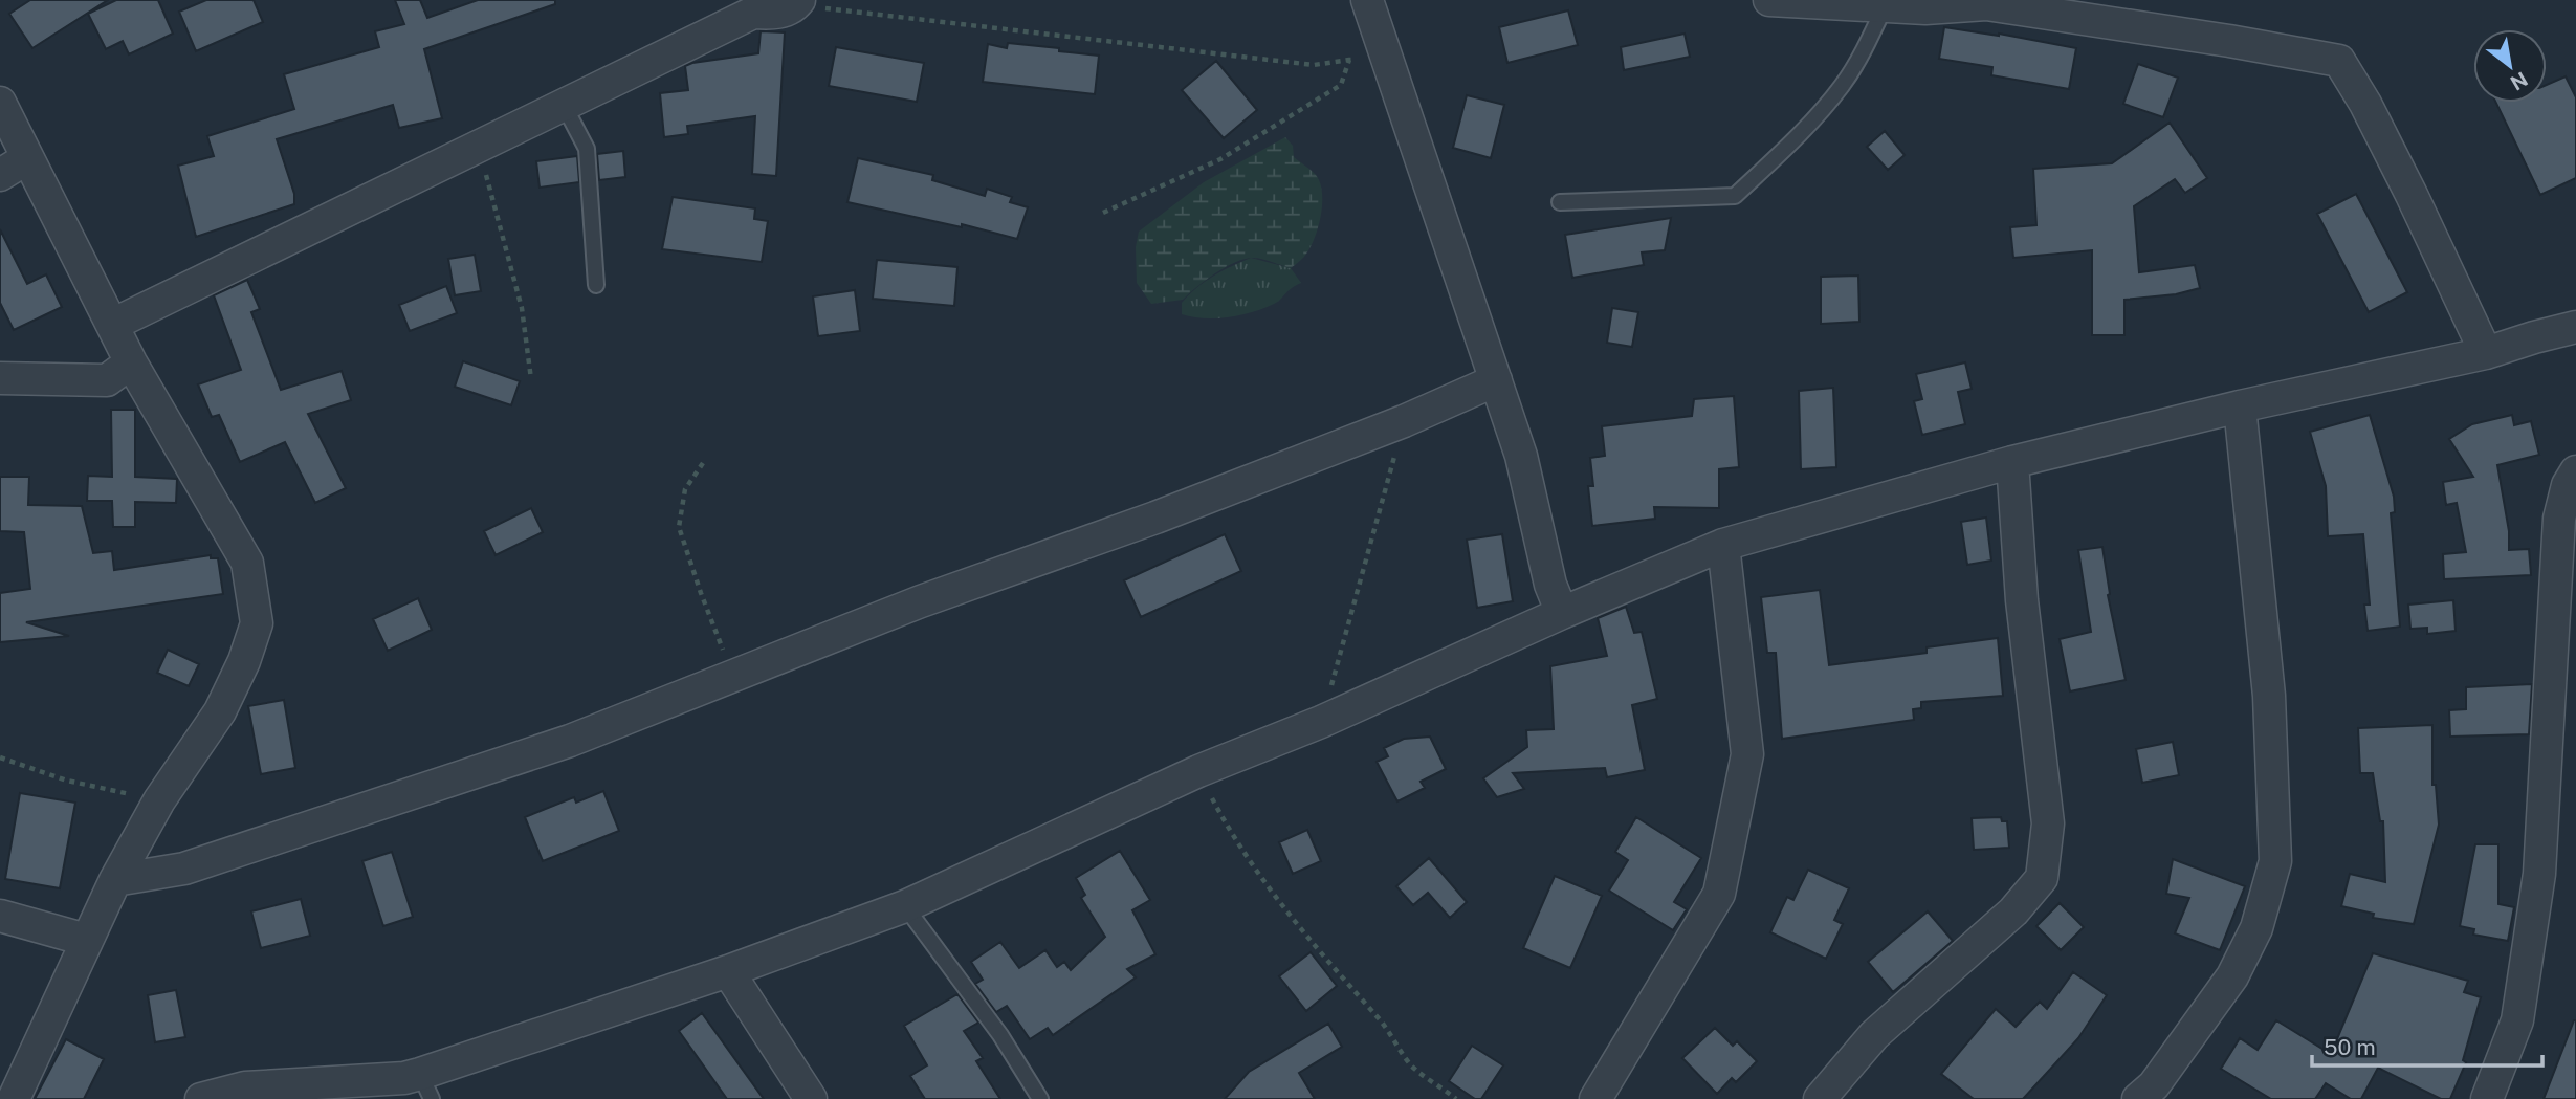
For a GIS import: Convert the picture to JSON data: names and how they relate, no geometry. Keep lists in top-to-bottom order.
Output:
{
  "scale_bar": "50 m",
  "north": "bottom right"
}
